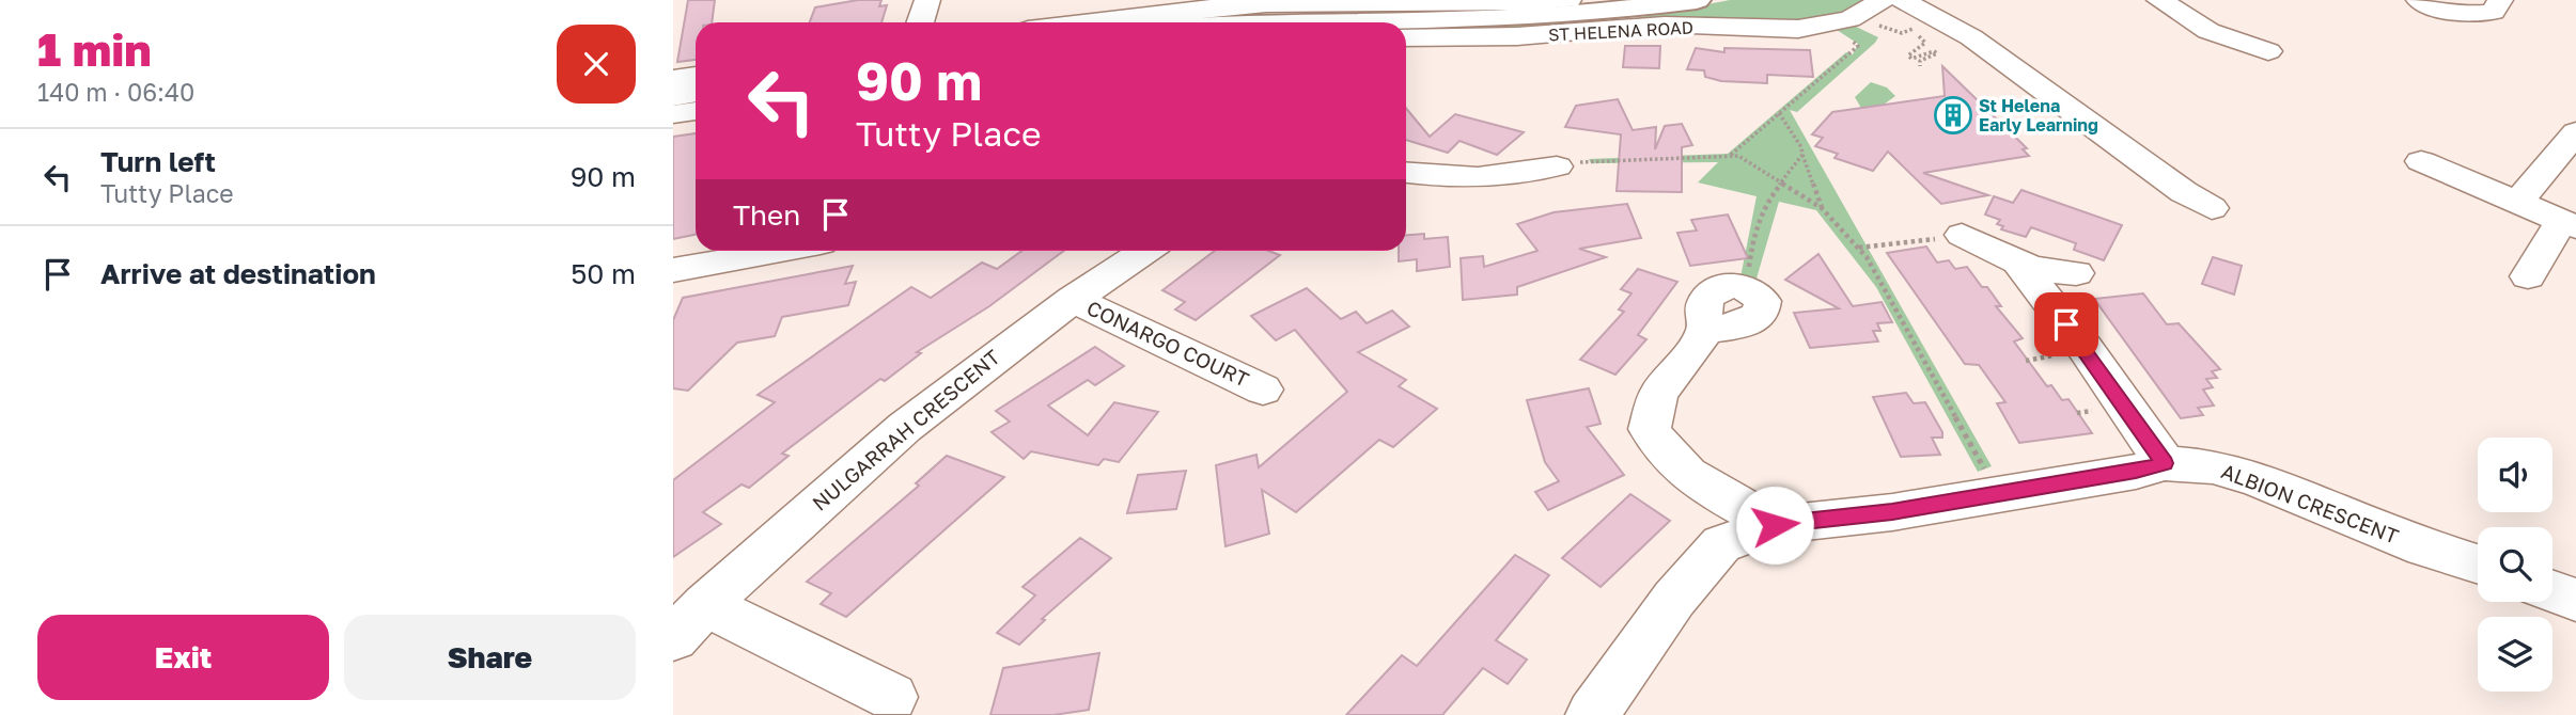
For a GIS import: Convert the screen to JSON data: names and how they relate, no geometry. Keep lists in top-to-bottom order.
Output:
{
  "streets": {
    "main road": ["ST HELENA ROAD"],
    "street": ["CONARGO COURT", "NULGARRAH CRESCENT", "ALBION CRESCENT"]
  },
  "crossings": [
    ["CONARGO COURT", "NULGARRAH CRESCENT"]
  ],
  "places": {
    "building": ["St Helena Early Learning"]
  },
  "page": {
    "heading": ["1 min", "140 m · 06:40"],
    "turn": ["90 m", "Tutty Place"],
    "list": [
      {
        "name": "Turn left",
        "note": "Tutty Place",
        "value": "90 m"
      },
      {
        "name": "Arrive at destination",
        "value": "50 m"
      }
    ],
    "then": "Then",
    "buttons": ["Exit", "Share"]
  }
}
